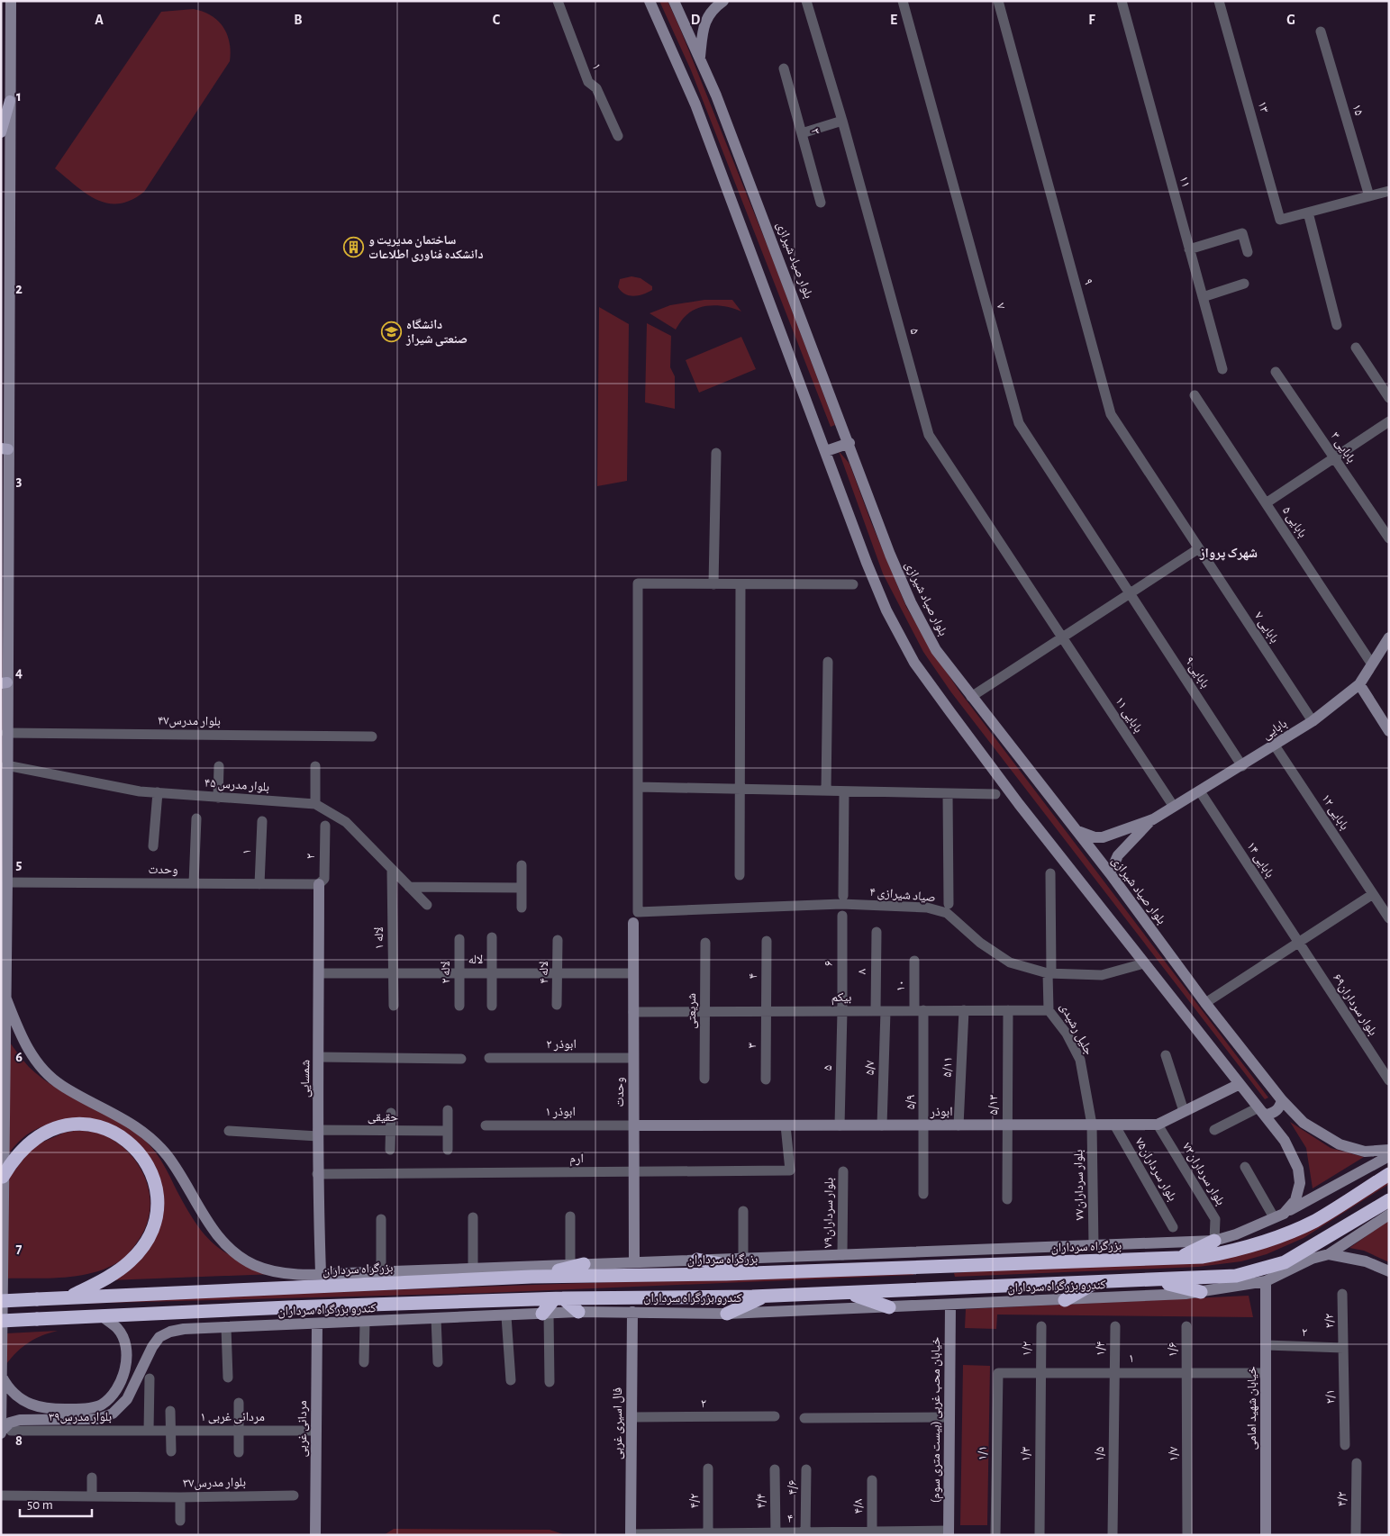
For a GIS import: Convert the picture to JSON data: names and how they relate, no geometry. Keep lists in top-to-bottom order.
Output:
{
  "streets": {
    "highway": ["بزرگراه سرداران"],
    "main road": [
      "بلوار صیاد شیرازی",
      "بابایی",
      "وحدت",
      "شمسایی",
      "ابوذر",
      "کندرو بزرگراه سرداران",
      "خیابان شهید امامی",
      "خیابان محب غربی (بیست متری سوم)",
      "فال اسیری غربی",
      "مردانی غربی"
    ],
    "street": [
      "۱",
      "۱۳",
      "۱۵",
      "۳",
      "۱۱",
      "۹",
      "۷",
      "۵",
      "بابایی ۳",
      "بابایی ۵",
      "بابایی ۷",
      "بابایی ۹",
      "بابایی ۱۱",
      "بلوار مدرس۴۷",
      "۴۵ بلوار مدرس",
      "بابایی ۱۲",
      "۲",
      "بابایی ۱۴",
      "صیاد شیرازی ۴",
      "لاله ۱",
      "لاله",
      "۶",
      "۸",
      "لاله ۲",
      "لاله ۴",
      "۴",
      "۱۰",
      "بیکم",
      "بلوار سرداران۶۹",
      "شریعتی",
      "جلیل رشیدی",
      "ابوذر ۲",
      "۵/۱۱",
      "۵/۷",
      "۵/۹",
      "۵/۱۳",
      "ابوذر ۱",
      "حقیقی",
      "ارم",
      "بلوار سرداران۷۵",
      "بلوار سرداران۷۳",
      "بلوار سرداران۷۷",
      "بلوار سرداران۷۹",
      "۲/۲",
      "۱/۲",
      "۱/۴",
      "۱/۶",
      "۲/۱",
      "بلوار مدرس۳۹",
      "مردانی غربی ۱",
      "۱/۱",
      "۱/۳",
      "۱/۵",
      "۱/۷",
      "بلوار مدرس۳۷",
      "۴/۶",
      "۴/۲",
      "۴/۴",
      "۴/۸"
    ]
  },
  "crossings": [
    ["۱", "وحدت"],
    ["۱", "۱/۲"],
    ["۱", "۱/۴"],
    ["۱", "۱/۶"],
    ["۱", "خیابان شهید امامی"],
    ["۱", "۱/۱"],
    ["۱", "۱/۳"],
    ["۱", "۱/۵"],
    ["۱", "۱/۷"],
    ["۳", "۴"],
    ["۳", "بیکم"],
    ["بلوار صیاد شیرازی", "بابایی"],
    ["۹", "بابایی ۷"],
    ["۷", "بابایی ۹"],
    ["۵", "بابایی ۱۱"],
    ["۵", "۶"],
    ["۵", "بیکم"],
    ["۵", "ابوذر"],
    ["بابایی ۵", "بابایی"],
    ["بابایی ۷", "بابایی"],
    ["بابایی ۹", "بابایی"],
    ["بابایی ۱۱", "بابایی"],
    ["بابایی", "بابایی ۱۲"],
    ["بابایی", "بابایی ۱۴"],
    ["۴۵ بلوار مدرس", "لاله ۱"],
    ["۲", "وحدت"],
    ["۲", "شمسایی"],
    ["۲", "۲/۲"],
    ["۲", "۲/۱"],
    ["۲", "خیابان شهید امامی"],
    ["۲", "فال اسیری غربی"],
    ["بابایی ۱۴", "بلوار سرداران۶۹"],
    ["وحدت", "صیاد شیرازی ۴"],
    ["وحدت", "لاله"],
    ["وحدت", "بیکم"],
    ["وحدت", "ابوذر ۲"],
    ["وحدت", "شمسایی"],
    ["وحدت", "ابوذر ۱"],
    ["وحدت", "ابوذر"],
    ["وحدت", "ارم"],
    ["صیاد شیرازی ۴", "جلیل رشیدی"],
    ["لاله ۱", "لاله"],
    ["لاله", "لاله ۲"],
    ["لاله", "لاله ۴"],
    ["لاله", "شمسایی"],
    ["۶", "بیکم"],
    ["۸", "بیکم"],
    ["۸", "۵/۷"],
    ["۴", "بیکم"],
    ["۴", "خیابان محب غربی (بیست متری سوم)"],
    ["۴", "فال اسیری غربی"],
    ["۴", "۴/۶"],
    ["۴", "۴/۲"],
    ["۴", "۴/۴"],
    ["۴", "۴/۸"],
    ["۱۰", "بیکم"],
    ["۱۰", "۵/۹"],
    ["بیکم", "شریعتی"],
    ["بیکم", "جلیل رشیدی"],
    ["بیکم", "۵/۱۱"],
    ["بیکم", "۵/۷"],
    ["بیکم", "۵/۹"],
    ["بیکم", "۵/۱۳"],
    ["جلیل رشیدی", "ابوذر"],
    ["جلیل رشیدی", "بلوار سرداران۷۷"],
    ["۵/۱۱", "ابوذر"],
    ["۵/۷", "ابوذر"],
    ["شمسایی", "حقیقی"],
    ["شمسایی", "ارم"],
    ["۵/۹", "ابوذر"],
    ["۵/۱۳", "ابوذر"],
    ["ابوذر ۱", "ابوذر"],
    ["ابوذر", "ارم"],
    ["ابوذر", "بلوار سرداران۷۵"],
    ["ابوذر", "بلوار سرداران۷۳"],
    ["ابوذر", "بلوار سرداران۷۷"],
    ["کندرو بزرگراه سرداران", "خیابان شهید امامی"],
    ["کندرو بزرگراه سرداران", "بلوار مدرس۳۹"],
    ["کندرو بزرگراه سرداران", "خیابان محب غربی (بیست متری سوم)"],
    ["کندرو بزرگراه سرداران", "فال اسیری غربی"],
    ["کندرو بزرگراه سرداران", "مردانی غربی"],
    ["۲/۲", "۲/۱"],
    ["۱/۲", "۱/۳"],
    ["۱/۴", "۱/۵"],
    ["۱/۶", "۱/۷"],
    ["بلوار مدرس۳۹", "مردانی غربی ۱"],
    ["مردانی غربی ۱", "مردانی غربی"]
  ],
  "districts": ["شهرک پرواز"],
  "places": {
    "building": ["ساختمان مدیریت و دانشکده فناوری اطلاعات"],
    "school or university": ["دانشگاه صنعتی شیراز"]
  },
  "scale_bar": "50 m",
  "grid": {
    "columns": [
      "A",
      "B",
      "C",
      "D",
      "E",
      "F",
      "G"
    ],
    "rows": [
      "1",
      "2",
      "3",
      "4",
      "5",
      "6",
      "7",
      "8"
    ]
  }
}
